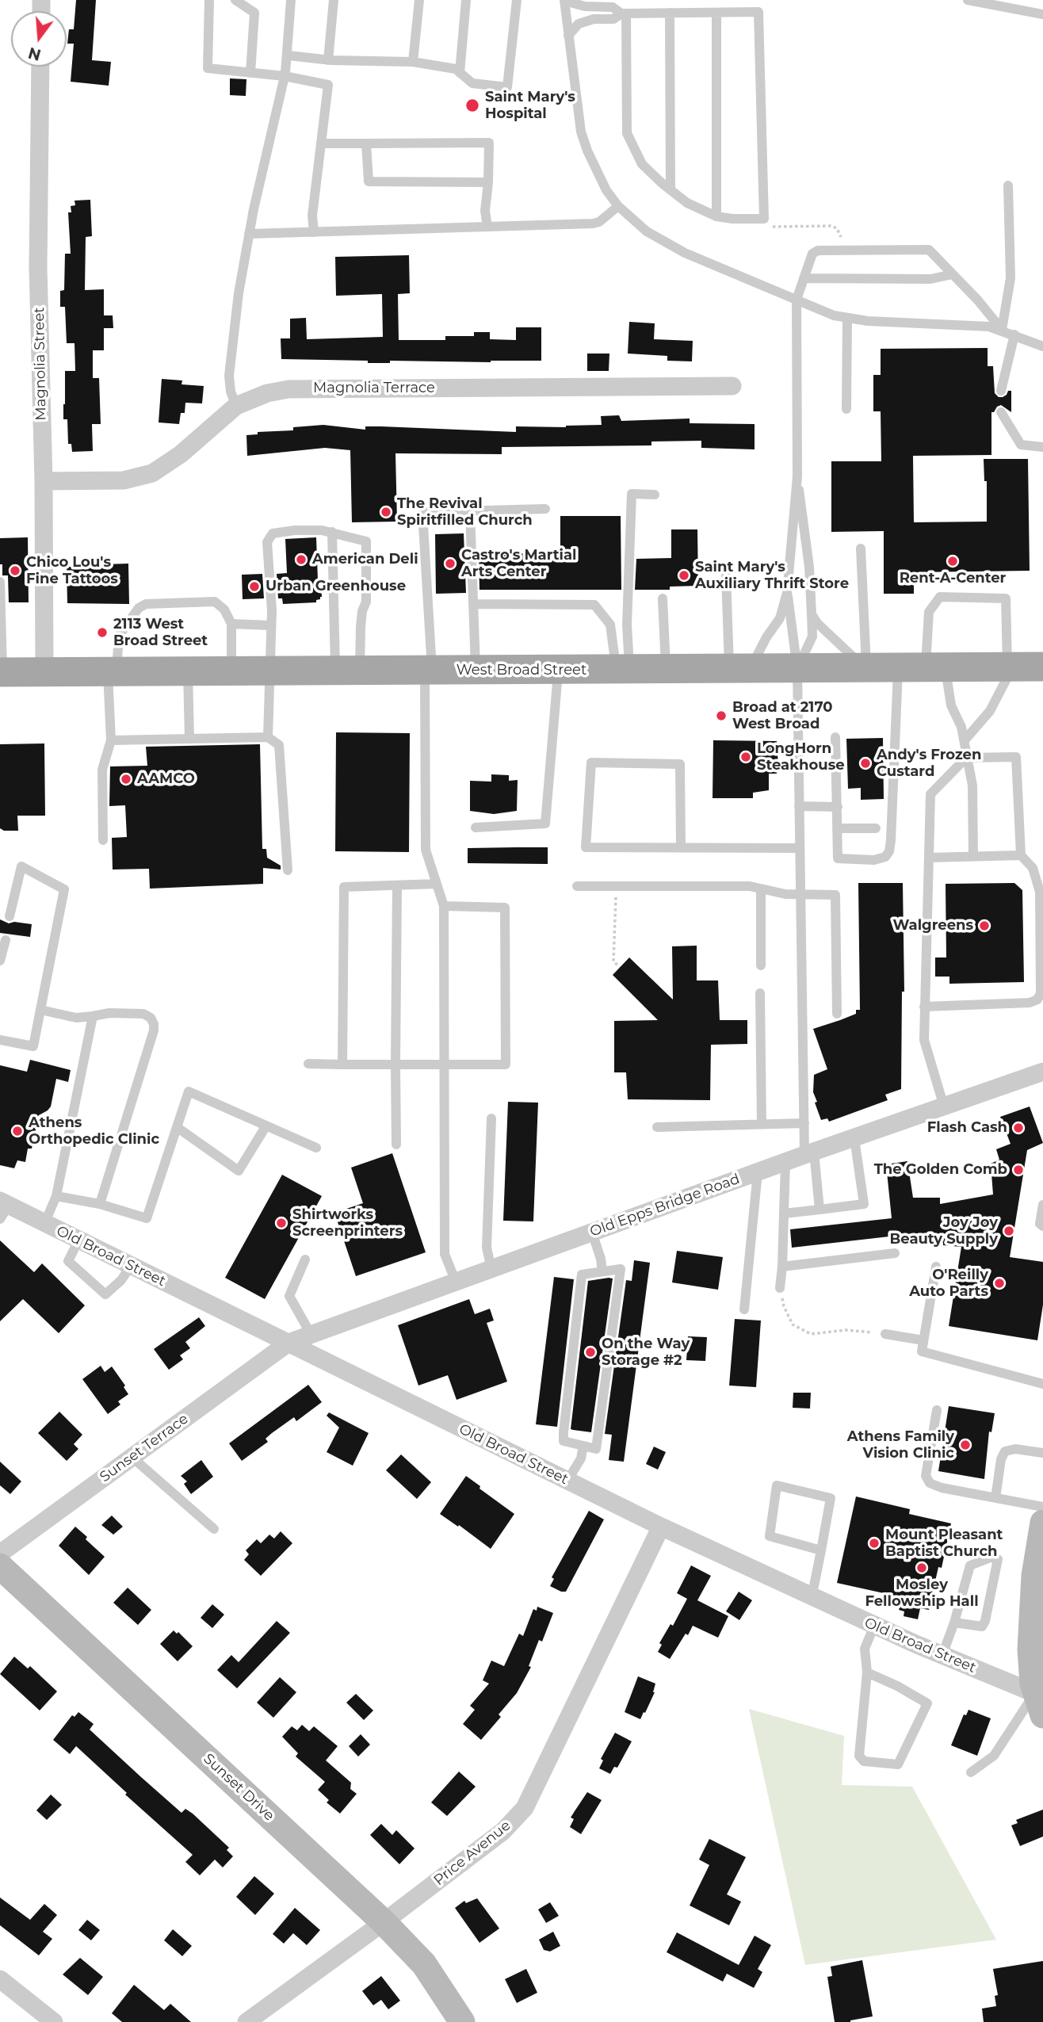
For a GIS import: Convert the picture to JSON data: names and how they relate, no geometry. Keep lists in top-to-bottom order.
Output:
{
  "streets": {
    "main road": ["West Broad Street"],
    "street": [
      "Magnolia Street",
      "Magnolia Terrace",
      "Old Epps Bridge Road",
      "Old Broad Street",
      "Sunset Terrace",
      "Sunset Drive",
      "Price Avenue"
    ]
  },
  "crossings": [
    ["Magnolia Street", "Magnolia Terrace"],
    ["Magnolia Street", "West Broad Street"],
    ["Old Epps Bridge Road", "Old Broad Street"],
    ["Old Epps Bridge Road", "Sunset Terrace"],
    ["Old Broad Street", "Sunset Terrace"],
    ["Old Broad Street", "Price Avenue"],
    ["Sunset Drive", "Price Avenue"]
  ],
  "places": [
    "Saint Mary's Hospital",
    "The Revival Spiritfilled Church",
    "American Deli",
    "Rent-A-Center",
    "Castro's Martial Arts Center",
    "Chico Lou's Fine Tattoos",
    "Saint Mary's Auxiliary Thrift Store",
    "Urban Greenhouse",
    "2113 West Broad Street",
    "Broad at 2170 West Broad",
    "LongHorn Steakhouse",
    "Andy's Frozen Custard",
    "AAMCO",
    "Walgreens",
    "Flash Cash",
    "Athens Orthopedic Clinic",
    "The Golden Comb",
    "Shirtworks Screenprinters",
    "Joy Joy Beauty Supply",
    "O'Reilly Auto Parts",
    "On the Way Storage #2",
    "Athens Family Vision Clinic",
    "Mount Pleasant Baptist Church",
    "Mosley Fellowship Hall"
  ],
  "north": "bottom"
}
